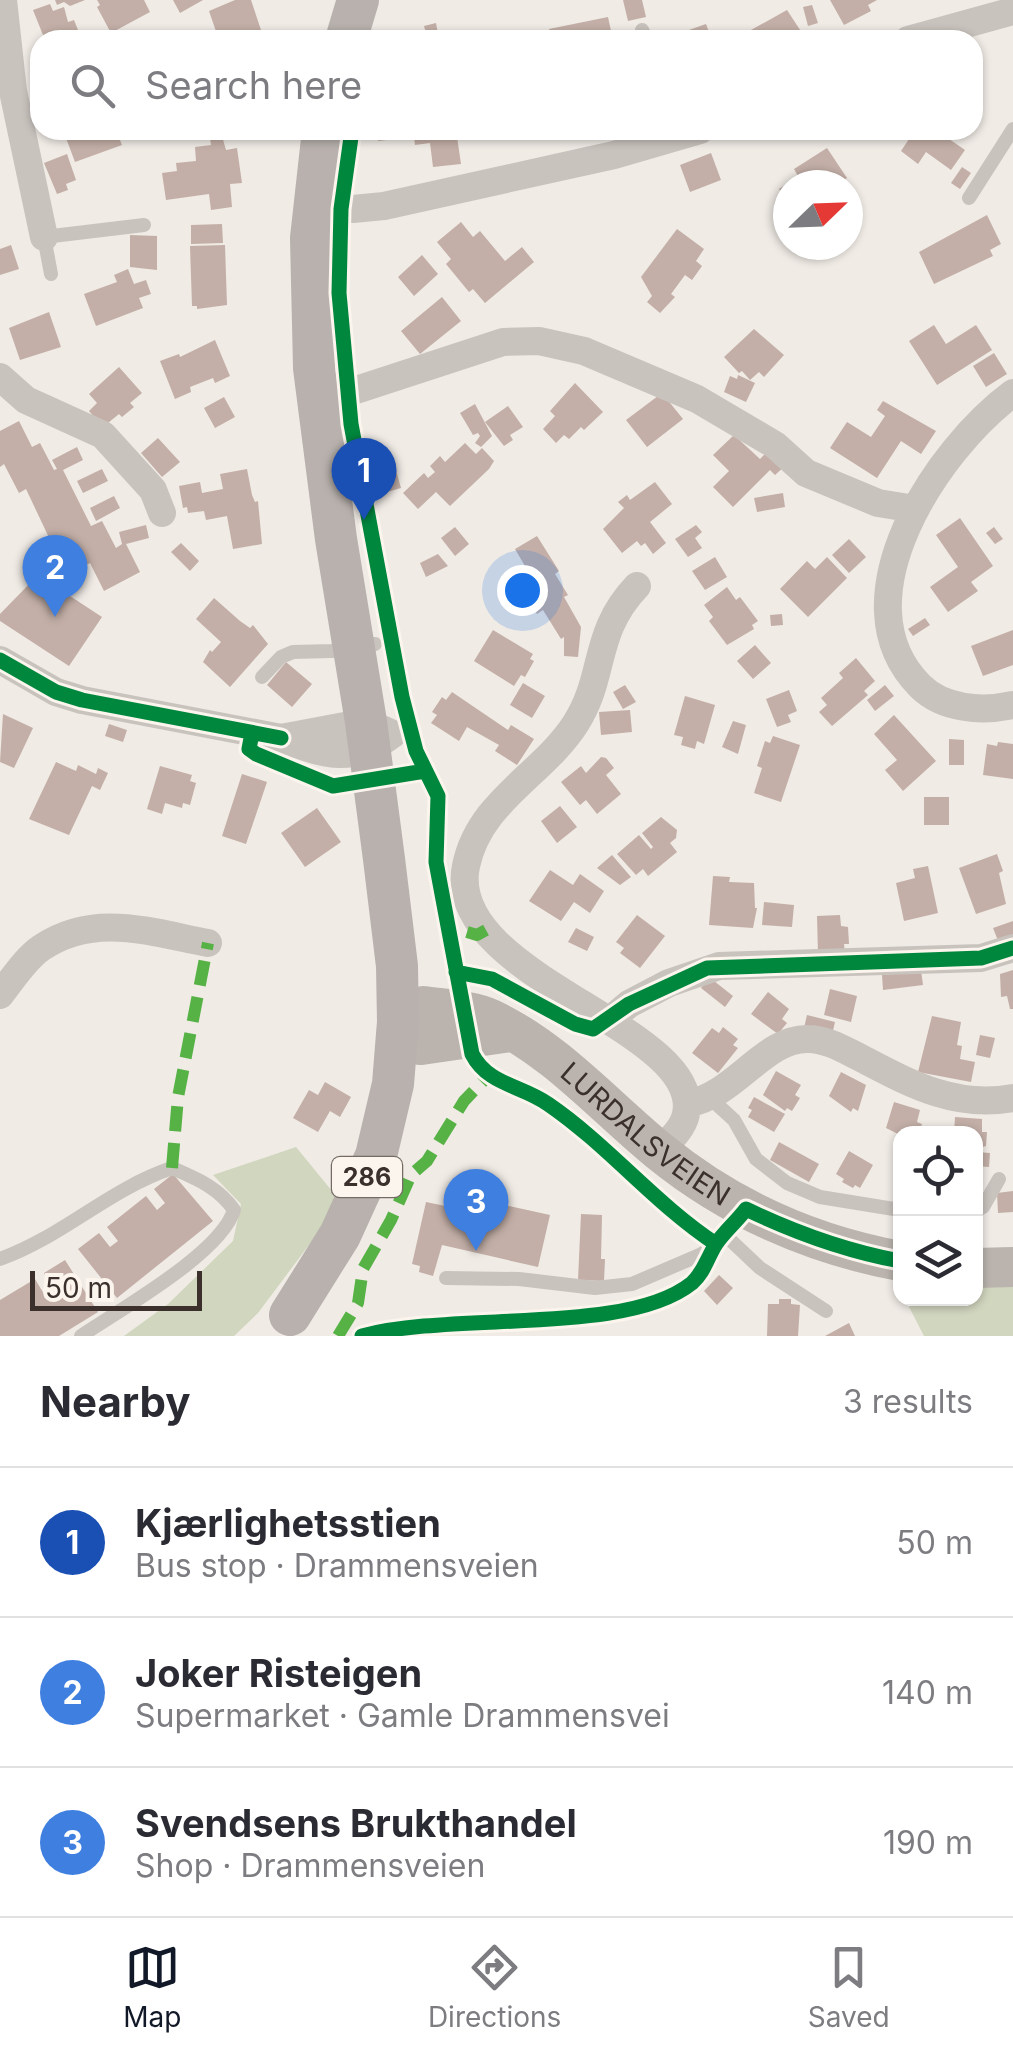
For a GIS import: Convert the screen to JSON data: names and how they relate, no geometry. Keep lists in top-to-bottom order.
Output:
{
  "streets": {
    "main road": ["LURDALSVEIEN", "286"]
  },
  "crossings": [
    ["LURDALSVEIEN", "286"]
  ],
  "scale_bar": "50 m",
  "north": "top right",
  "page": {
    "search": "Search here",
    "pins": ["1", "2", "3"],
    "scale": "50 m",
    "heading": ["Nearby", "3 results"],
    "list": [
      {
        "mark": "1",
        "name": "Kjærlighetsstien",
        "note": "Bus stop · Drammensveien",
        "value": "50 m"
      },
      {
        "mark": "2",
        "name": "Joker Risteigen",
        "note": "Supermarket · Gamle Drammensvei",
        "value": "140 m"
      },
      {
        "mark": "3",
        "name": "Svendsens Brukthandel",
        "note": "Shop · Drammensveien",
        "value": "190 m"
      }
    ],
    "nav": ["Map", "Directions", "Saved"]
  }
}
